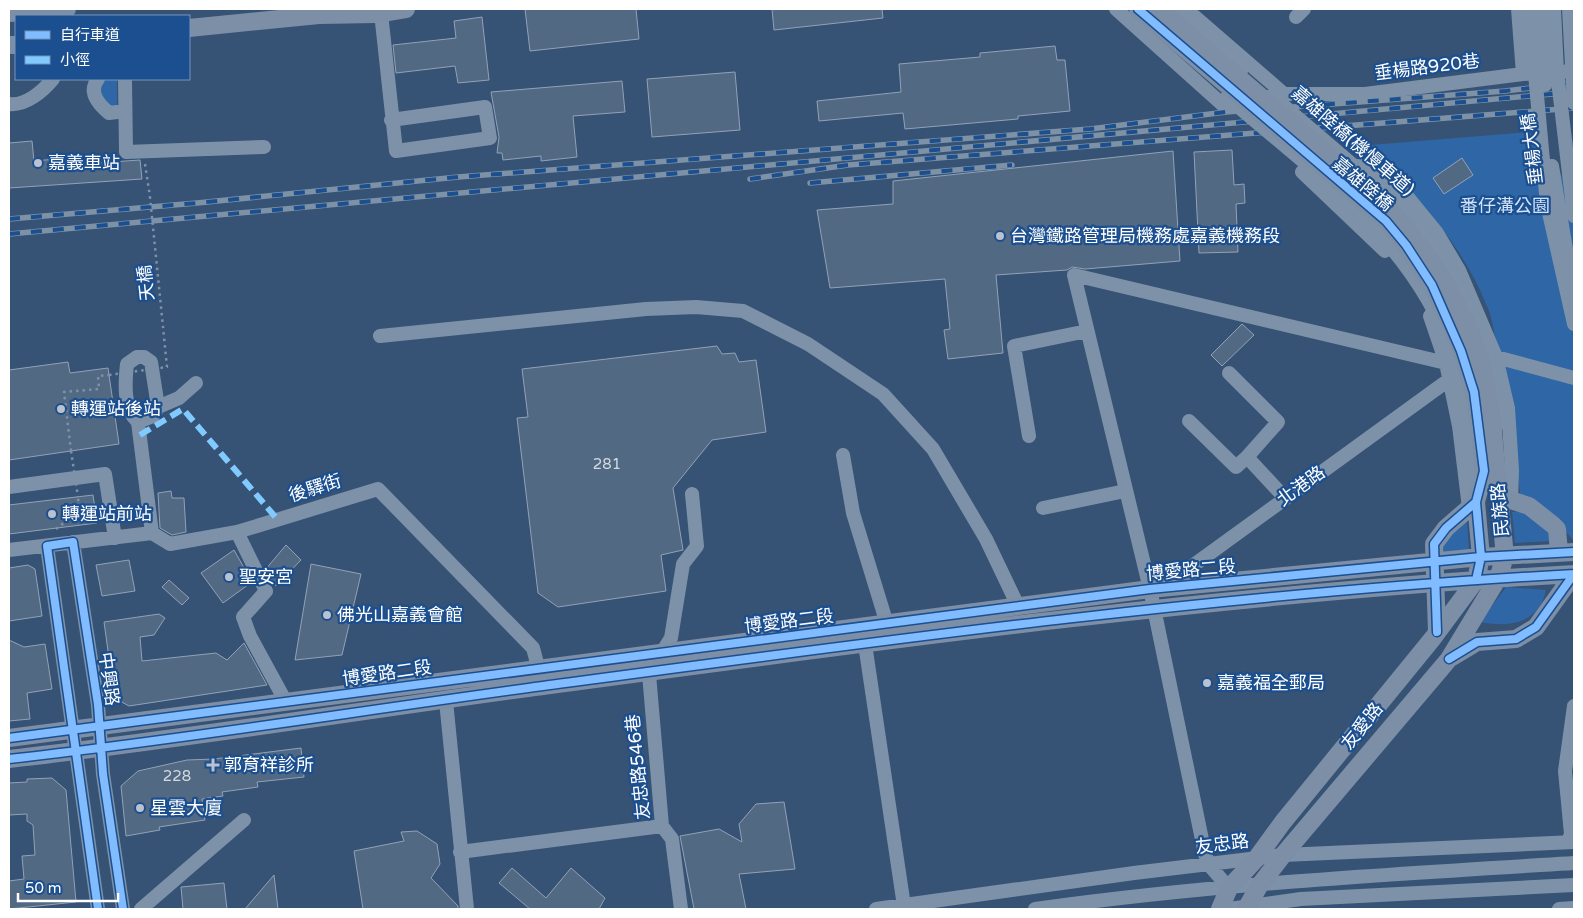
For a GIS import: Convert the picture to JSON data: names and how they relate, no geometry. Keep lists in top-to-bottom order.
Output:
{
  "streets": {
    "main road": [
      "嘉雄陸橋",
      "民族路",
      "博愛路二段",
      "友愛路"
    ],
    "street": [
      "垂楊路920巷",
      "嘉雄陸橋(機慢車道)",
      "垂楊大橋",
      "北港路",
      "後驛街",
      "中興路",
      "友忠路546巷",
      "友忠路"
    ],
    "path": ["天橋"]
  },
  "crossings": [
    ["垂楊路920巷", "垂楊大橋"],
    ["嘉雄陸橋(機慢車道)", "嘉雄陸橋"],
    ["嘉雄陸橋(機慢車道)", "民族路"],
    ["嘉雄陸橋", "民族路"],
    ["北港路", "博愛路二段"],
    ["後驛街", "博愛路二段"],
    ["民族路", "博愛路二段"],
    ["民族路", "友愛路"],
    ["博愛路二段", "中興路"],
    ["博愛路二段", "友愛路"],
    ["博愛路二段", "友忠路546巷"],
    ["友愛路", "友忠路"]
  ],
  "parks": ["番仔溝公園"],
  "places": {
    "other": [
      "嘉義車站",
      "台灣鐵路管理局機務處嘉義機務段",
      "轉運站後站",
      "轉運站前站",
      "聖安宮",
      "佛光山嘉義會館",
      "嘉義福全郵局",
      "星雲大廈"
    ],
    "health": ["郭育祥診所"]
  },
  "house_numbers": ["281", "228"],
  "legend": ["自行車道", "小徑"],
  "scale_bar": "50 m"
}
